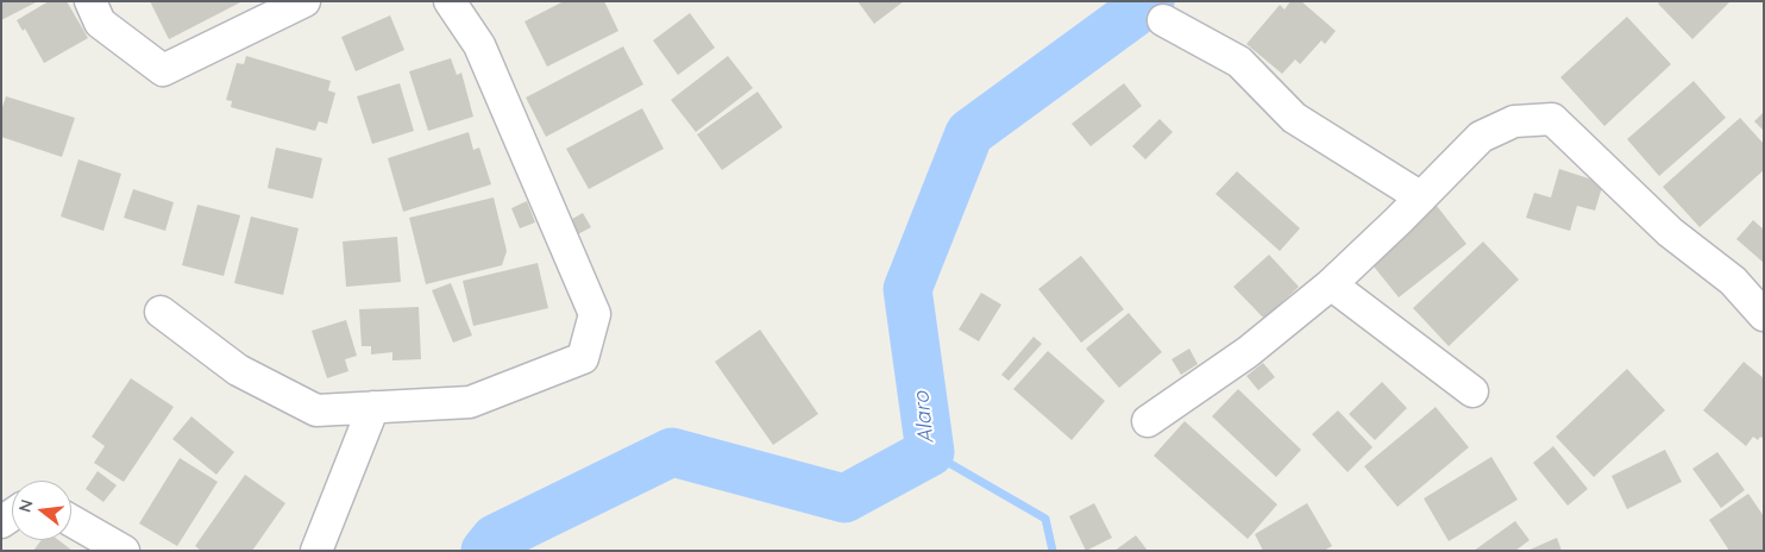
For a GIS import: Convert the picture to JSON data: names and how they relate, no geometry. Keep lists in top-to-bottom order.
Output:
{
  "water": ["Alaro"],
  "north": "left"
}
